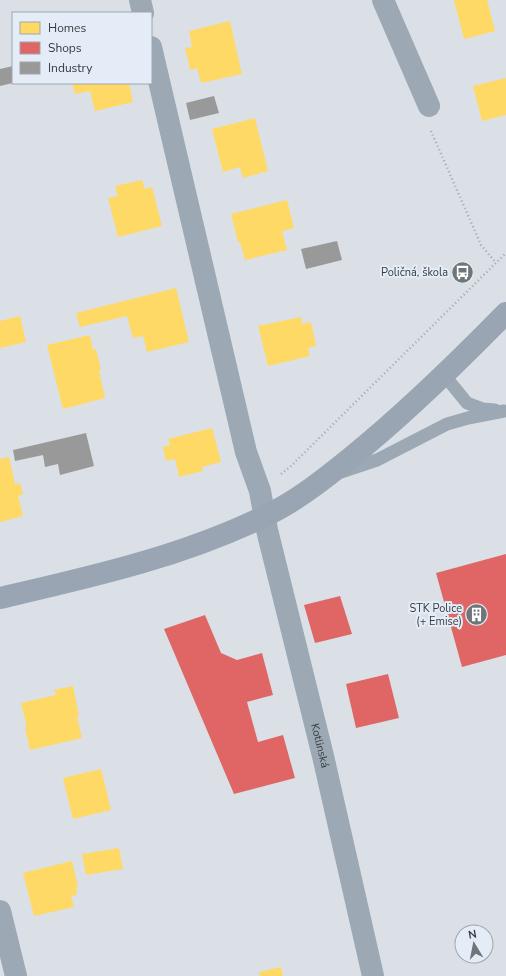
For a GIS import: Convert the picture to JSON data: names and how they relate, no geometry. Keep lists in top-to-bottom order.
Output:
{
  "streets": {
    "street": ["Kotlinská"]
  },
  "places": {
    "bus stop": ["Poličná, škola"],
    "building": ["STK Police (+ Emise)"]
  },
  "legend": ["Homes", "Shops", "Industry"],
  "north": "top"
}
